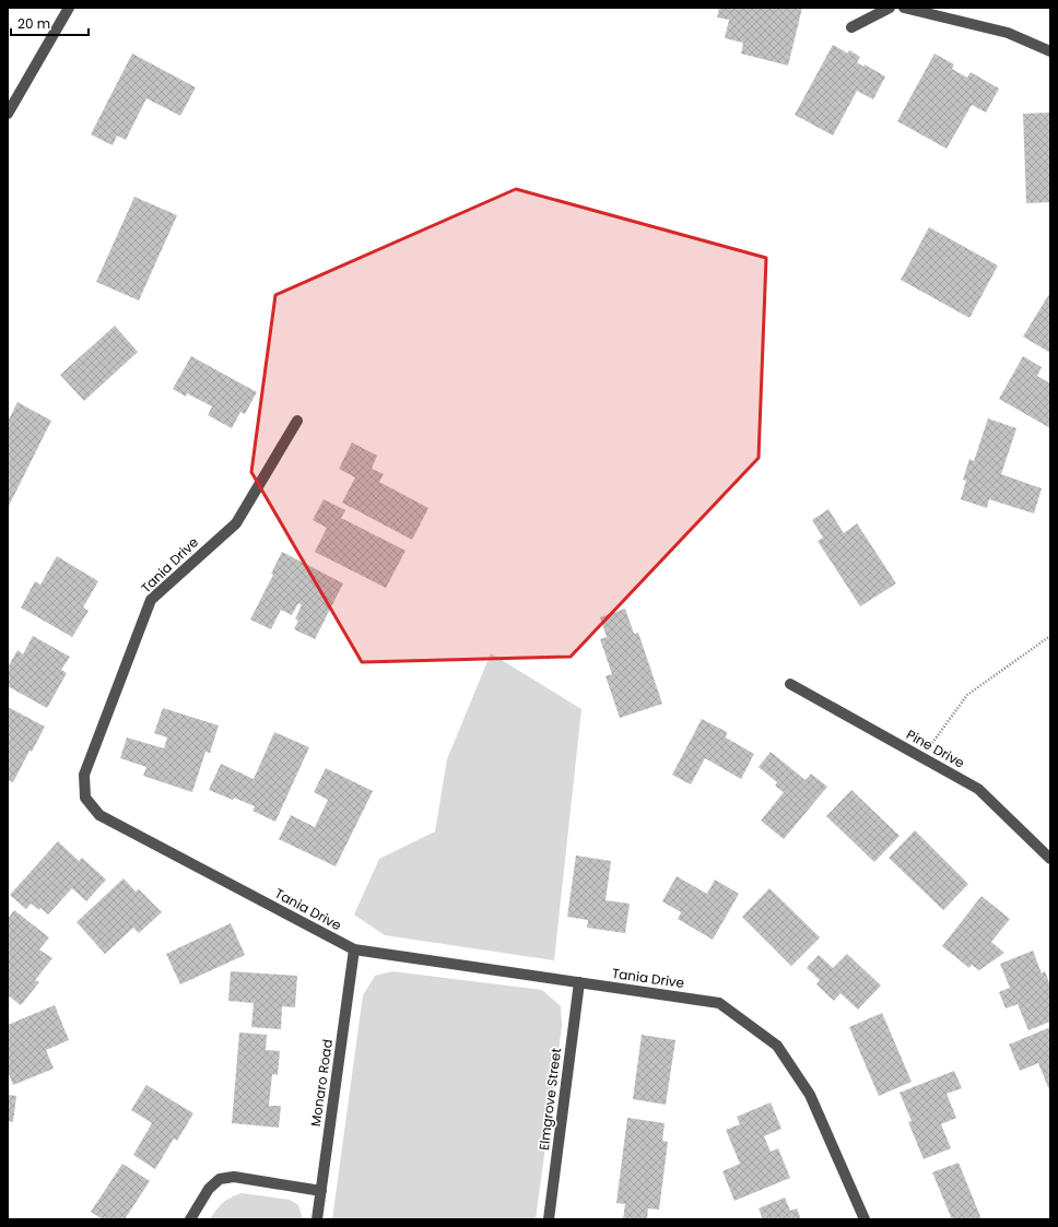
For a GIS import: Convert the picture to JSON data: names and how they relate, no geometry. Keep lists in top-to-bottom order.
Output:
{
  "streets": {
    "street": [
      "Tania Drive",
      "Pine Drive",
      "Monaro Road",
      "Elmgrove Street"
    ]
  },
  "crossings": [
    ["Tania Drive", "Monaro Road"],
    ["Tania Drive", "Elmgrove Street"]
  ],
  "scale_bar": "20 m"
}
